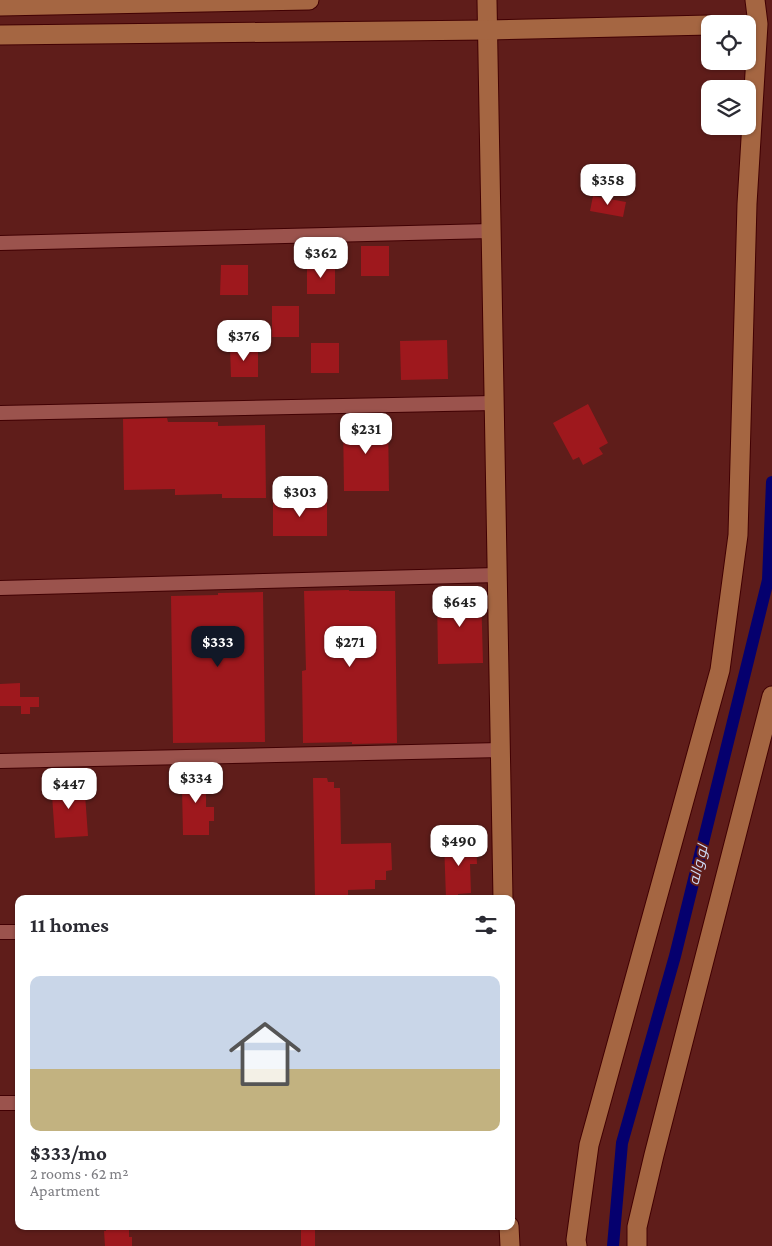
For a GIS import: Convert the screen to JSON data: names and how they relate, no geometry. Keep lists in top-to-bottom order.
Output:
{
  "water": ["لو واله"],
  "page": {
    "price": [
      "$358",
      "$362",
      "$376",
      "$231",
      "$303",
      "$645",
      "$333",
      "$271",
      "$334",
      "$447",
      "$490"
    ],
    "heading": "11 homes",
    "list": [
      {
        "name": "$333/mo",
        "note": "2 rooms · 62 m² · Apartment"
      }
    ]
  }
}
